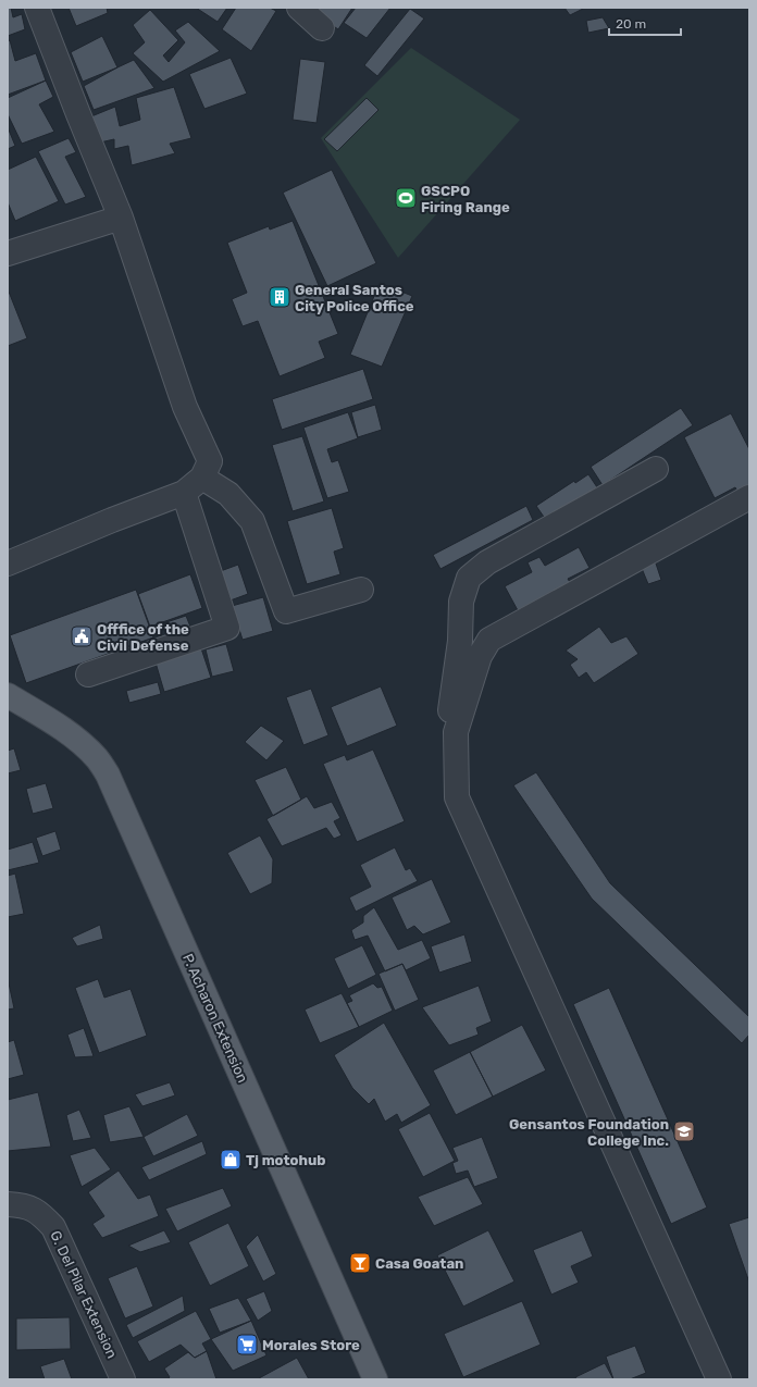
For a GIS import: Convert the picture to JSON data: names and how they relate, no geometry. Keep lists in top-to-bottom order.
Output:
{
  "streets": {
    "main road": ["P. Acharon Extension"],
    "street": ["G. Del Pilar Extension"]
  },
  "places": {
    "sports": ["GSCPO Firing Range"],
    "building": ["General Santos City Police Office"],
    "public building": ["Offfice of the Civil Defense"],
    "school or university": ["Gensantos Foundation College Inc."],
    "shop": ["Tj motohub"],
    "bar": ["Casa Goatan"],
    "supermarket": ["Morales Store"]
  },
  "scale_bar": "20 m"
}
